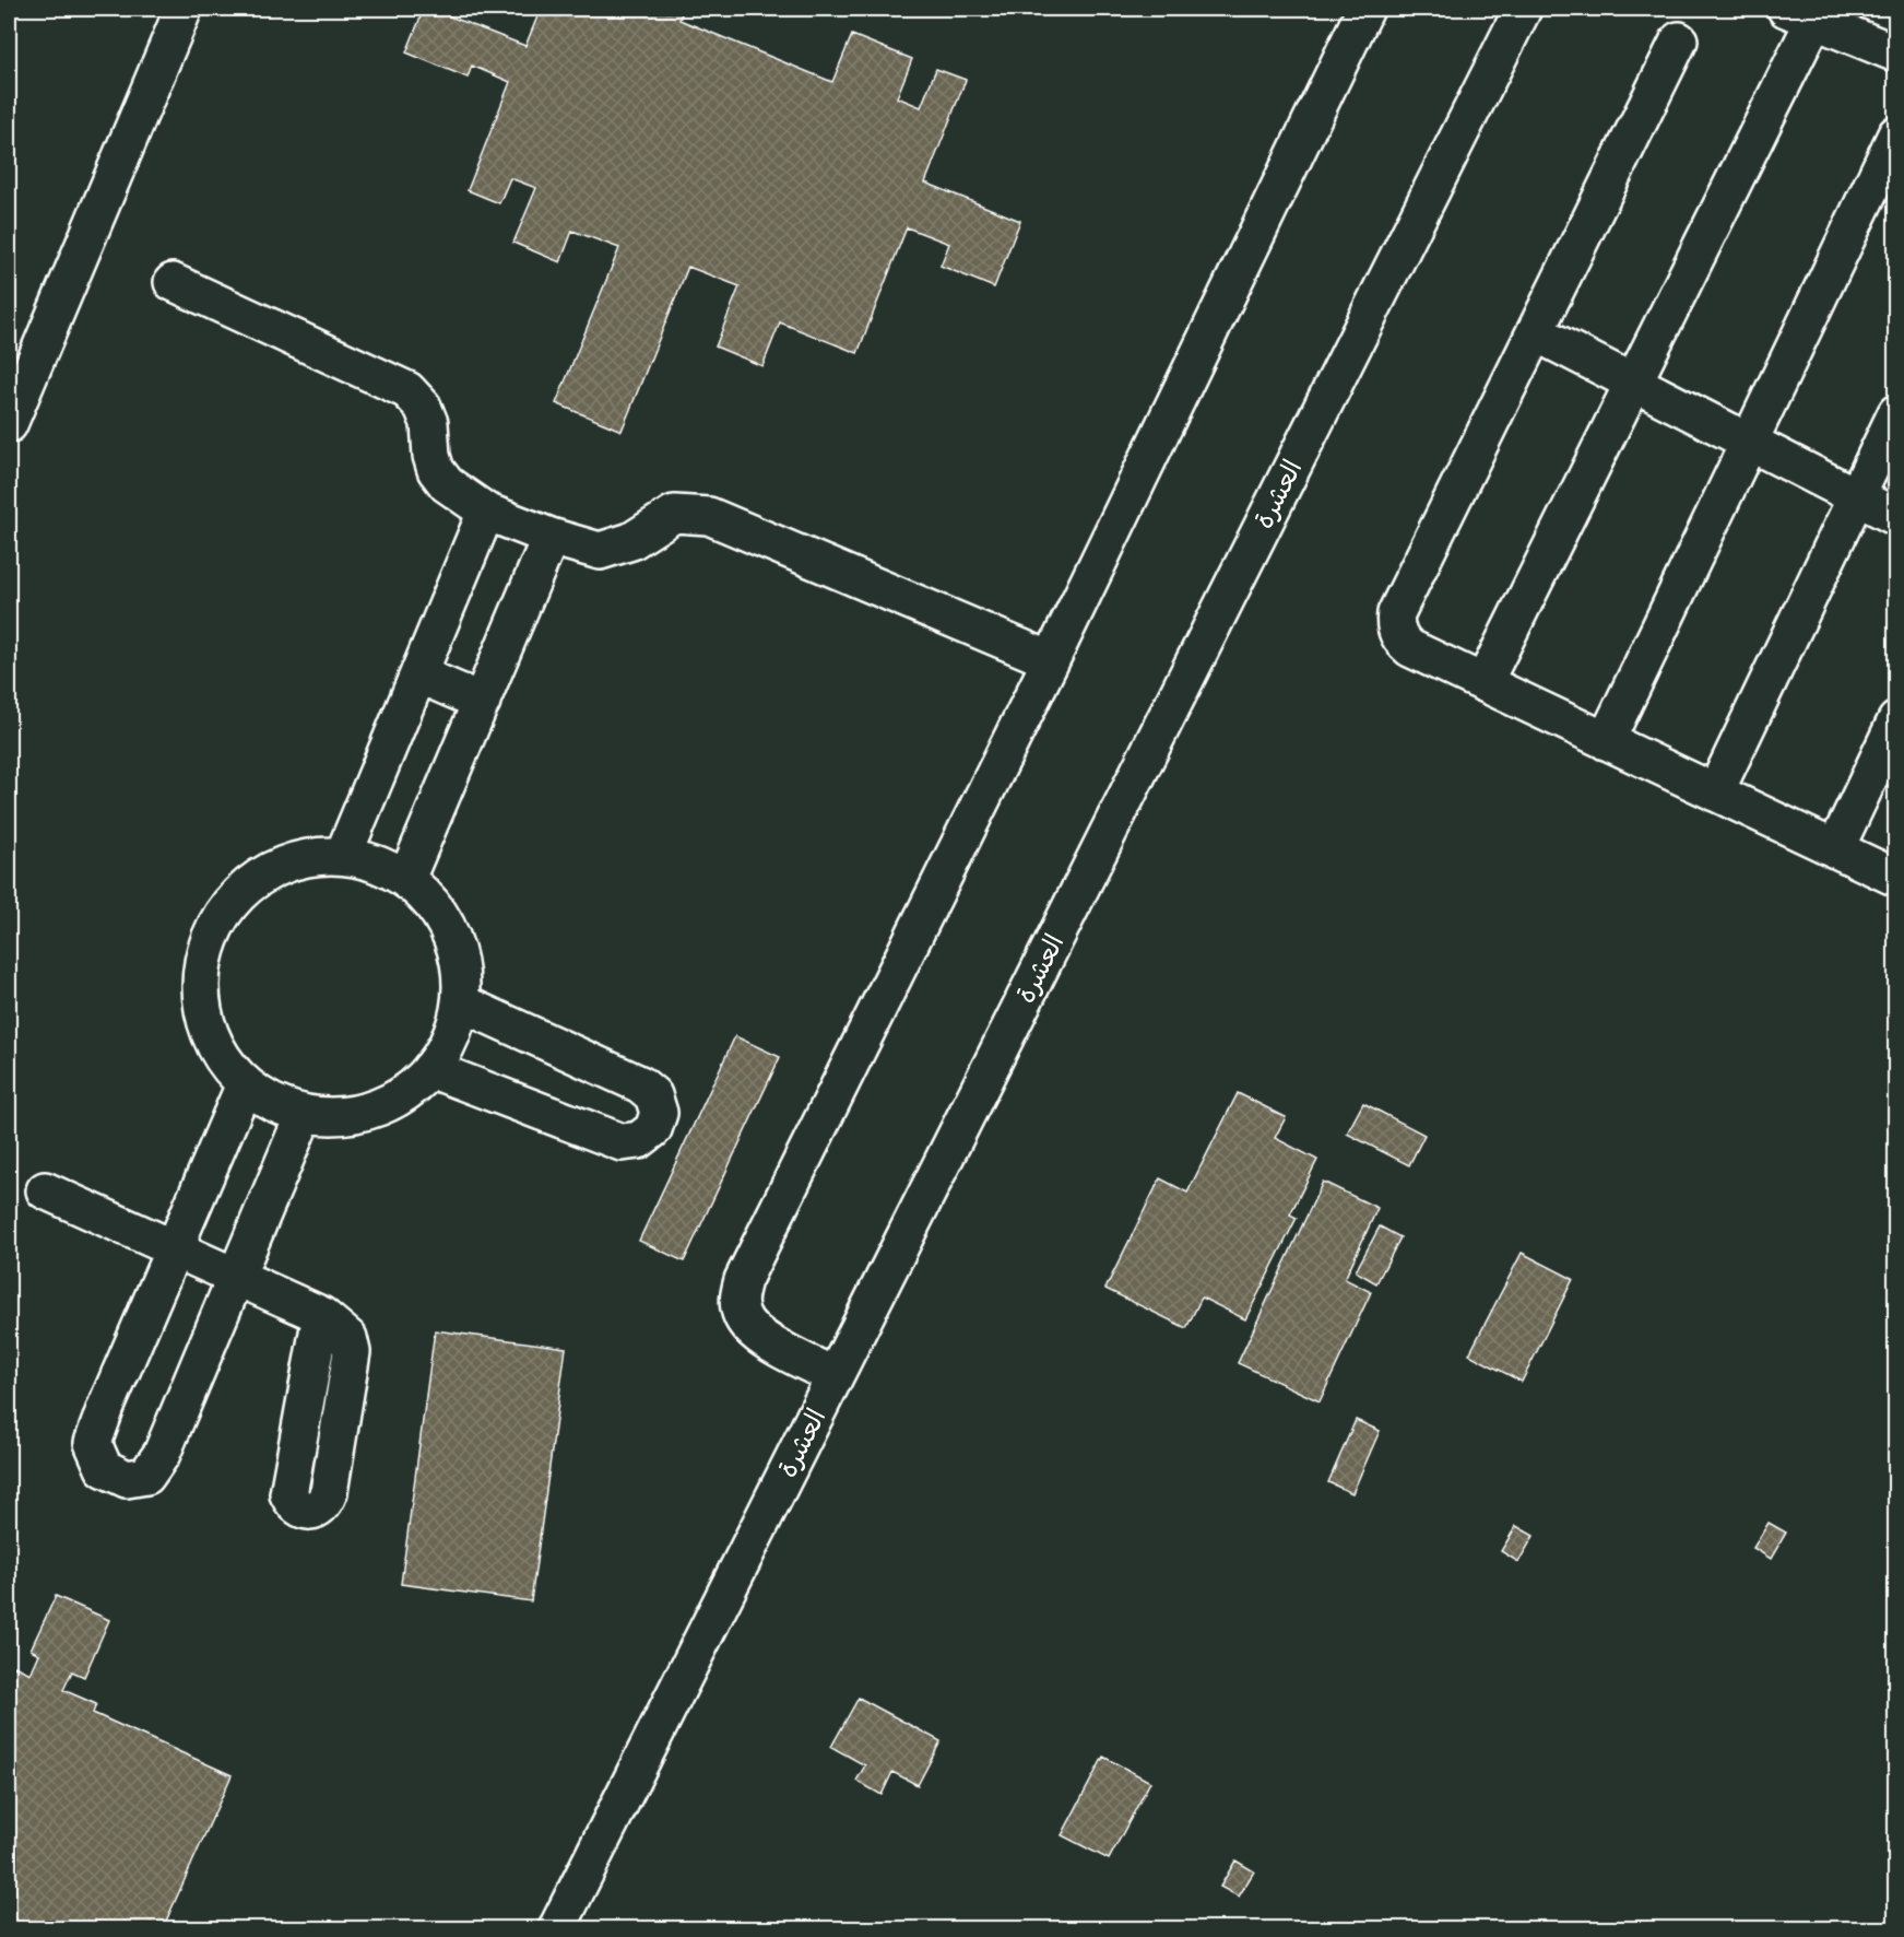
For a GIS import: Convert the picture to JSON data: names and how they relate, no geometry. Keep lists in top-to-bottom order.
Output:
{
  "streets": {
    "street": ["العشرة"]
  }
}
